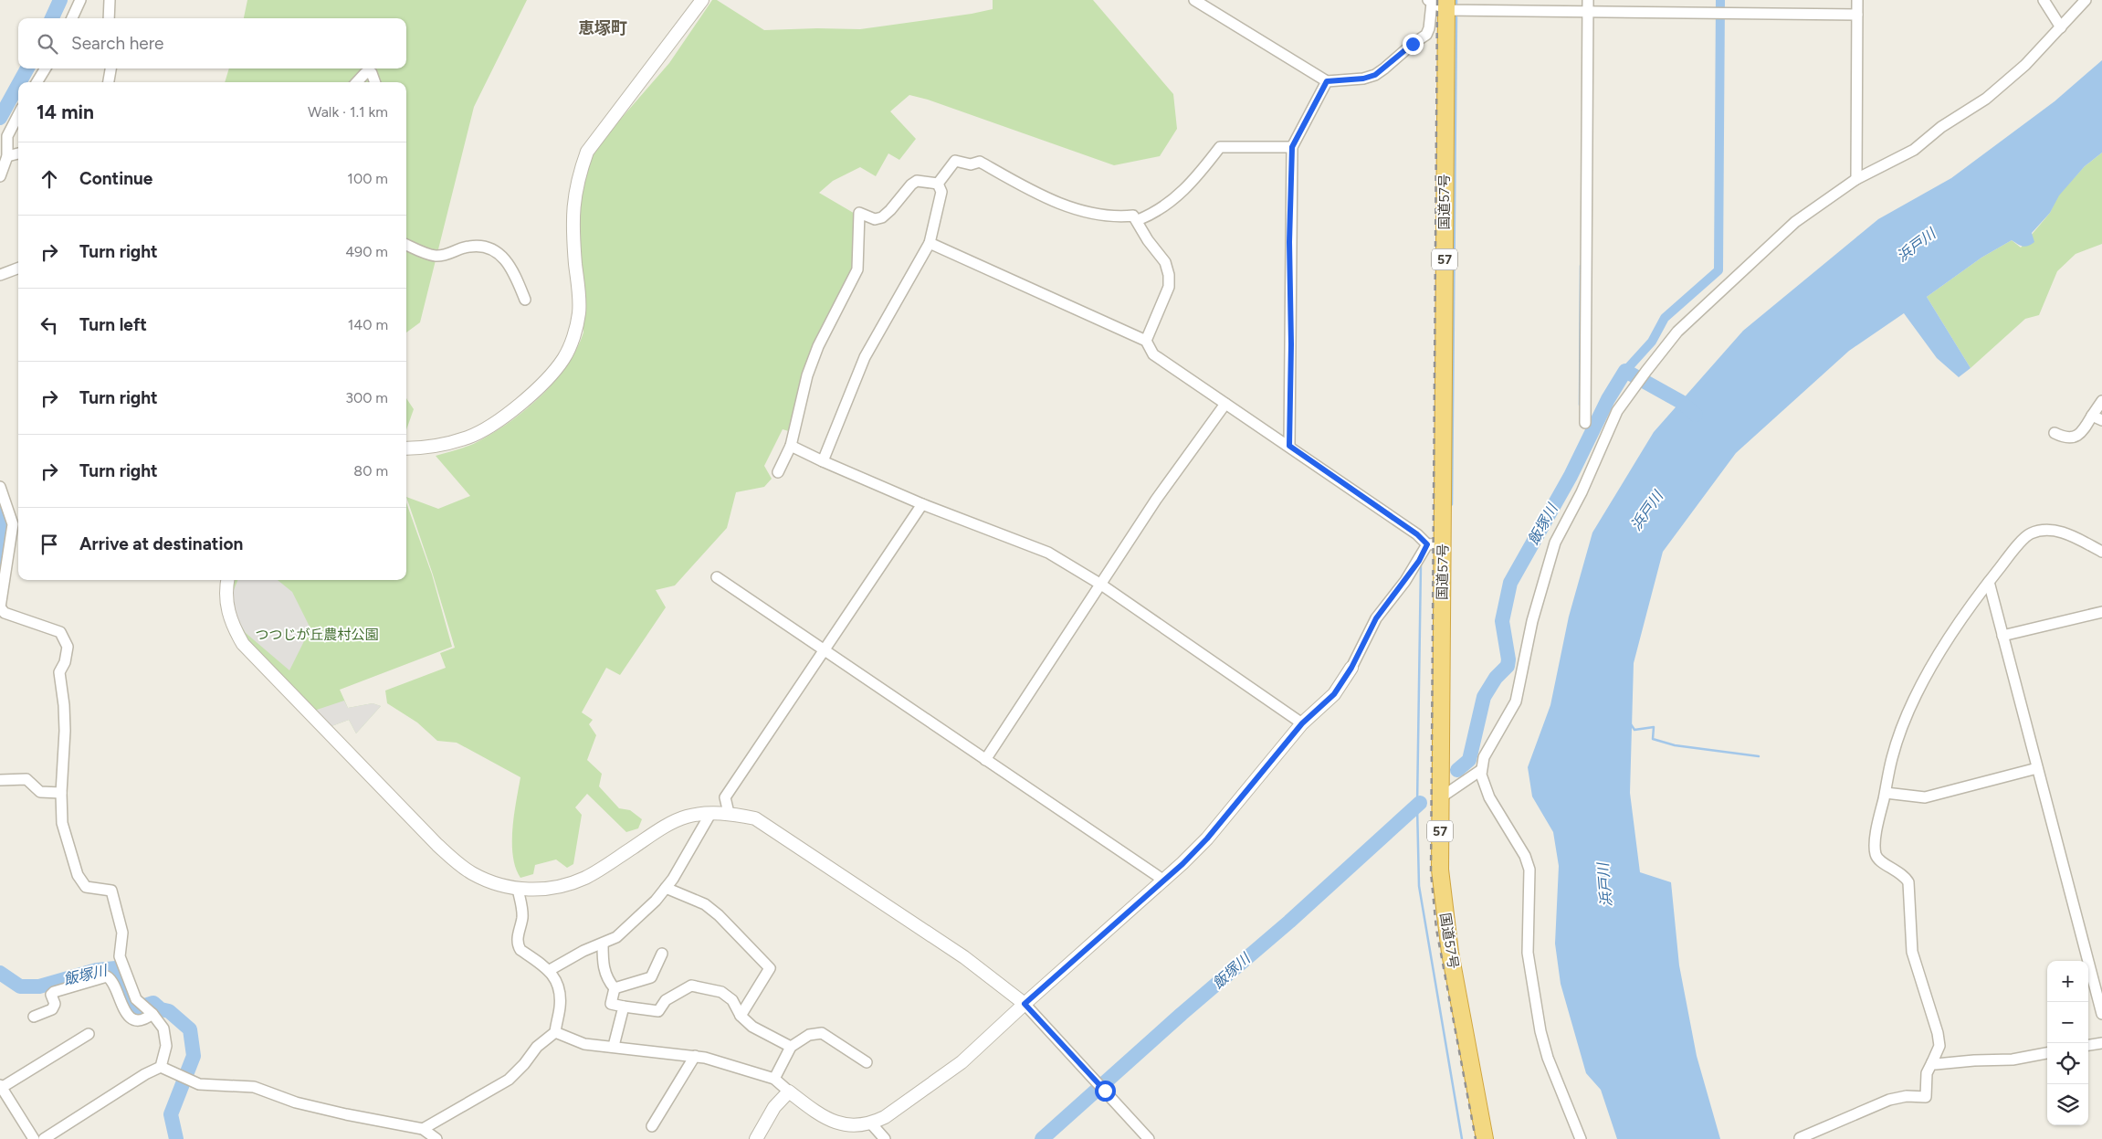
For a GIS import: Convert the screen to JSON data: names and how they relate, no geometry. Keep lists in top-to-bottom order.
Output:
{
  "streets": {
    "highway": ["国道57号", "57"]
  },
  "districts": ["恵塚町"],
  "water": ["浜戸川", "飯塚川"],
  "parks": ["つつじが丘農村公園"],
  "page": {
    "search": "Search here",
    "heading": ["14 min", "Walk · 1.1 km"],
    "list": [
      ["Continue", "100 m"],
      ["Turn right", "490 m"],
      ["Turn left", "140 m"],
      ["Turn right", "300 m"],
      ["Turn right", "80 m"],
      "Arrive at destination"
    ],
    "map_buttons": ["+", "−"]
  }
}
